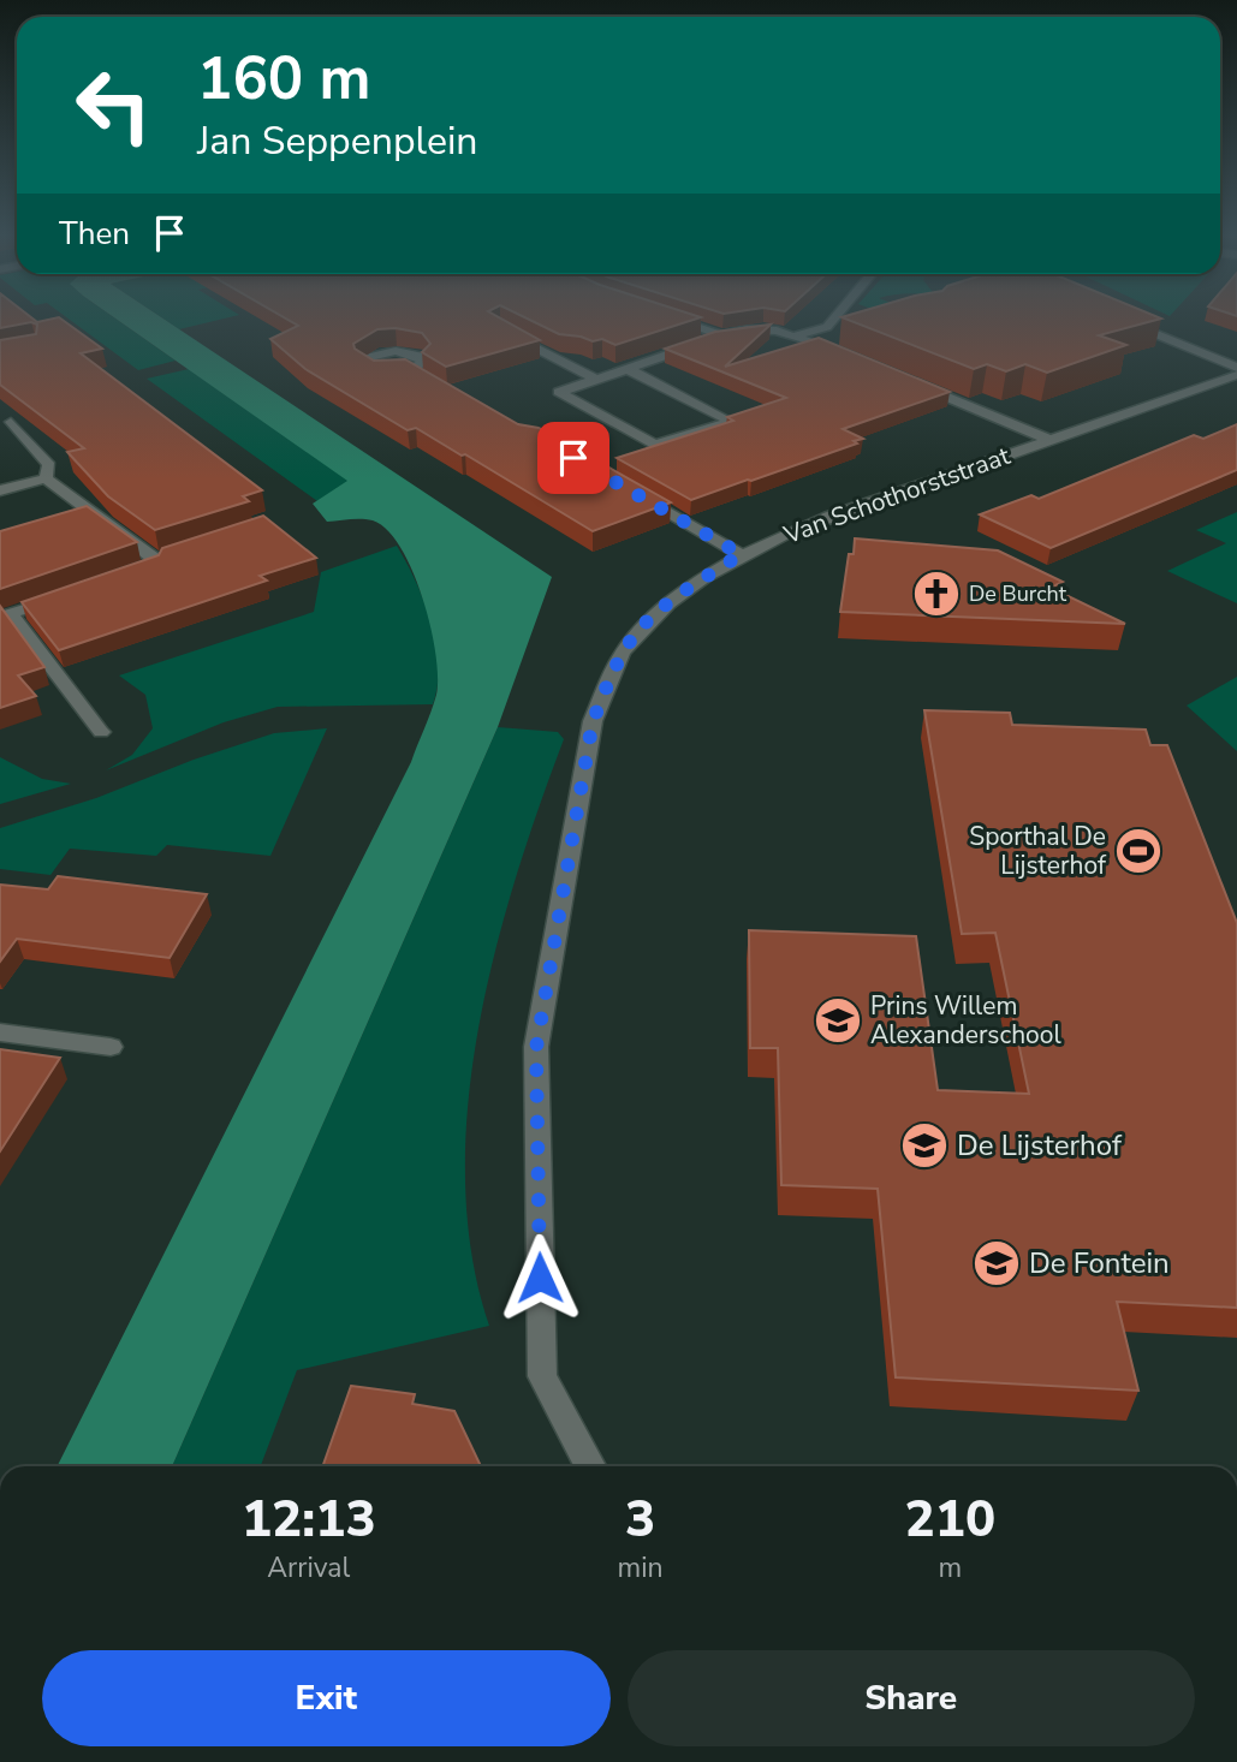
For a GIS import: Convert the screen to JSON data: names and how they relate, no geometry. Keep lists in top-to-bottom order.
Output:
{
  "streets": {
    "street": ["Van Schothorststraat"]
  },
  "places": {
    "church": ["De Burcht"],
    "sports": ["Sporthal De Lijsterhof"],
    "school or university": ["Prins Willem Alexanderschool", "De Lijsterhof", "De Fontein"]
  },
  "page": {
    "turn": ["160 m", "Jan Seppenplein"],
    "then": "Then",
    "eta": [
      "12:13",
      "Arrival",
      "3",
      "min",
      "210",
      "m"
    ],
    "buttons": ["Exit", "Share"]
  }
}
